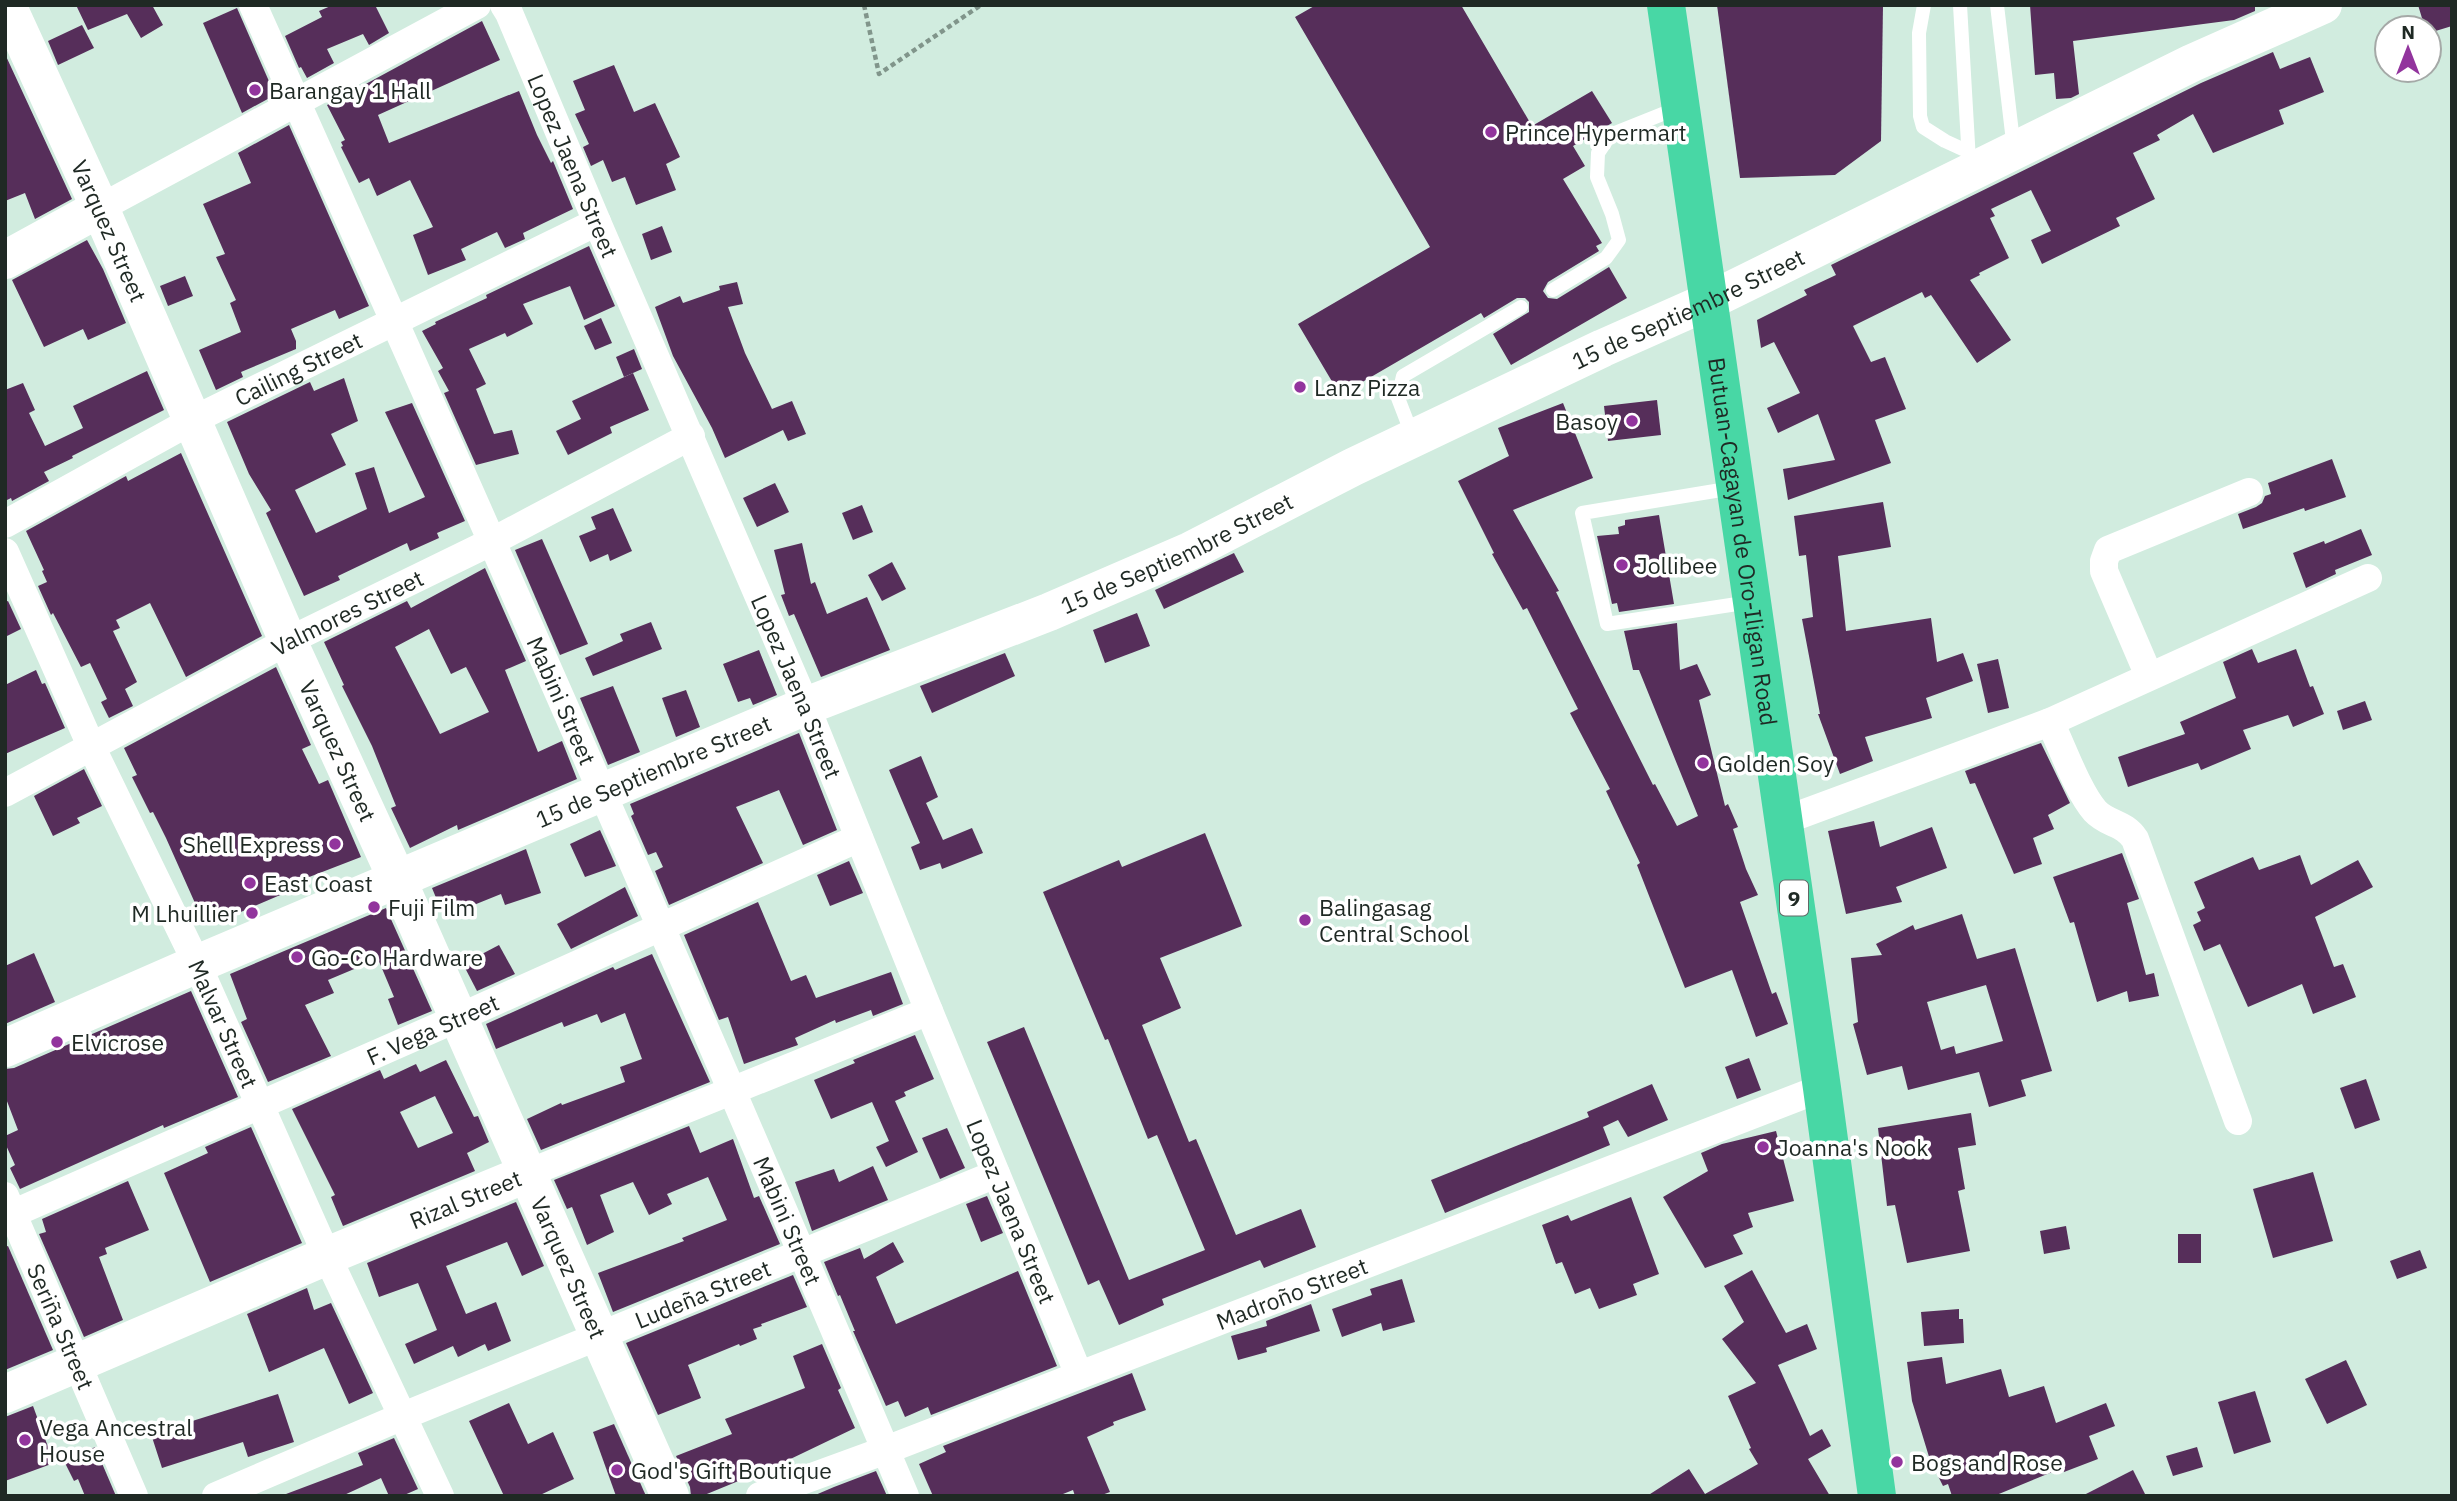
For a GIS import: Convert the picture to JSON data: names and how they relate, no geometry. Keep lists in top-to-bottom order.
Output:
{
  "streets": {
    "highway": ["Butuan-Cagayan de Oro-Iligan Road", "9"],
    "main road": ["Varquez Street", "15 de Septiembre Street", "Rizal Street"],
    "street": [
      "Lopez Jaena Street",
      "Cailing Street",
      "Valmores Street",
      "Mabini Street",
      "Malvar Street",
      "F. Vega Street",
      "Madroño Street",
      "Ludeña Street",
      "Seriña Street"
    ]
  },
  "crossings": [
    ["Lopez Jaena Street", "15 de Septiembre Street"],
    ["Lopez Jaena Street", "Cailing Street"],
    ["Lopez Jaena Street", "Valmores Street"],
    ["Lopez Jaena Street", "F. Vega Street"],
    ["Lopez Jaena Street", "Rizal Street"],
    ["Lopez Jaena Street", "Madroño Street"],
    ["Lopez Jaena Street", "Ludeña Street"],
    ["Varquez Street", "15 de Septiembre Street"],
    ["Varquez Street", "Cailing Street"],
    ["Varquez Street", "Valmores Street"],
    ["Varquez Street", "F. Vega Street"],
    ["Varquez Street", "Rizal Street"],
    ["Varquez Street", "Ludeña Street"],
    ["15 de Septiembre Street", "Butuan-Cagayan de Oro-Iligan Road"],
    ["15 de Septiembre Street", "Mabini Street"],
    ["15 de Septiembre Street", "Malvar Street"],
    ["Cailing Street", "Mabini Street"],
    ["Butuan-Cagayan de Oro-Iligan Road", "Madroño Street"],
    ["Valmores Street", "Mabini Street"],
    ["Valmores Street", "Malvar Street"],
    ["Mabini Street", "F. Vega Street"],
    ["Mabini Street", "Rizal Street"],
    ["Mabini Street", "Madroño Street"],
    ["Mabini Street", "Ludeña Street"],
    ["Malvar Street", "F. Vega Street"],
    ["Malvar Street", "Rizal Street"],
    ["Malvar Street", "Ludeña Street"],
    ["F. Vega Street", "Seriña Street"],
    ["Rizal Street", "Seriña Street"]
  ],
  "places": [
    "Barangay 1 Hall",
    "Prince Hypermart",
    "Lanz Pizza",
    "Basoy",
    "Jollibee",
    "Golden Soy",
    "Shell Express",
    "East Coast",
    "Fuji Film",
    "M Lhuillier",
    "Balingasag Central School",
    "Go-Co Hardware",
    "Elvicrose",
    "Joanna's Nook",
    "Vega Ancestral House",
    "Bogs and Rose",
    "God's Gift Boutique"
  ],
  "north": "top"
}
